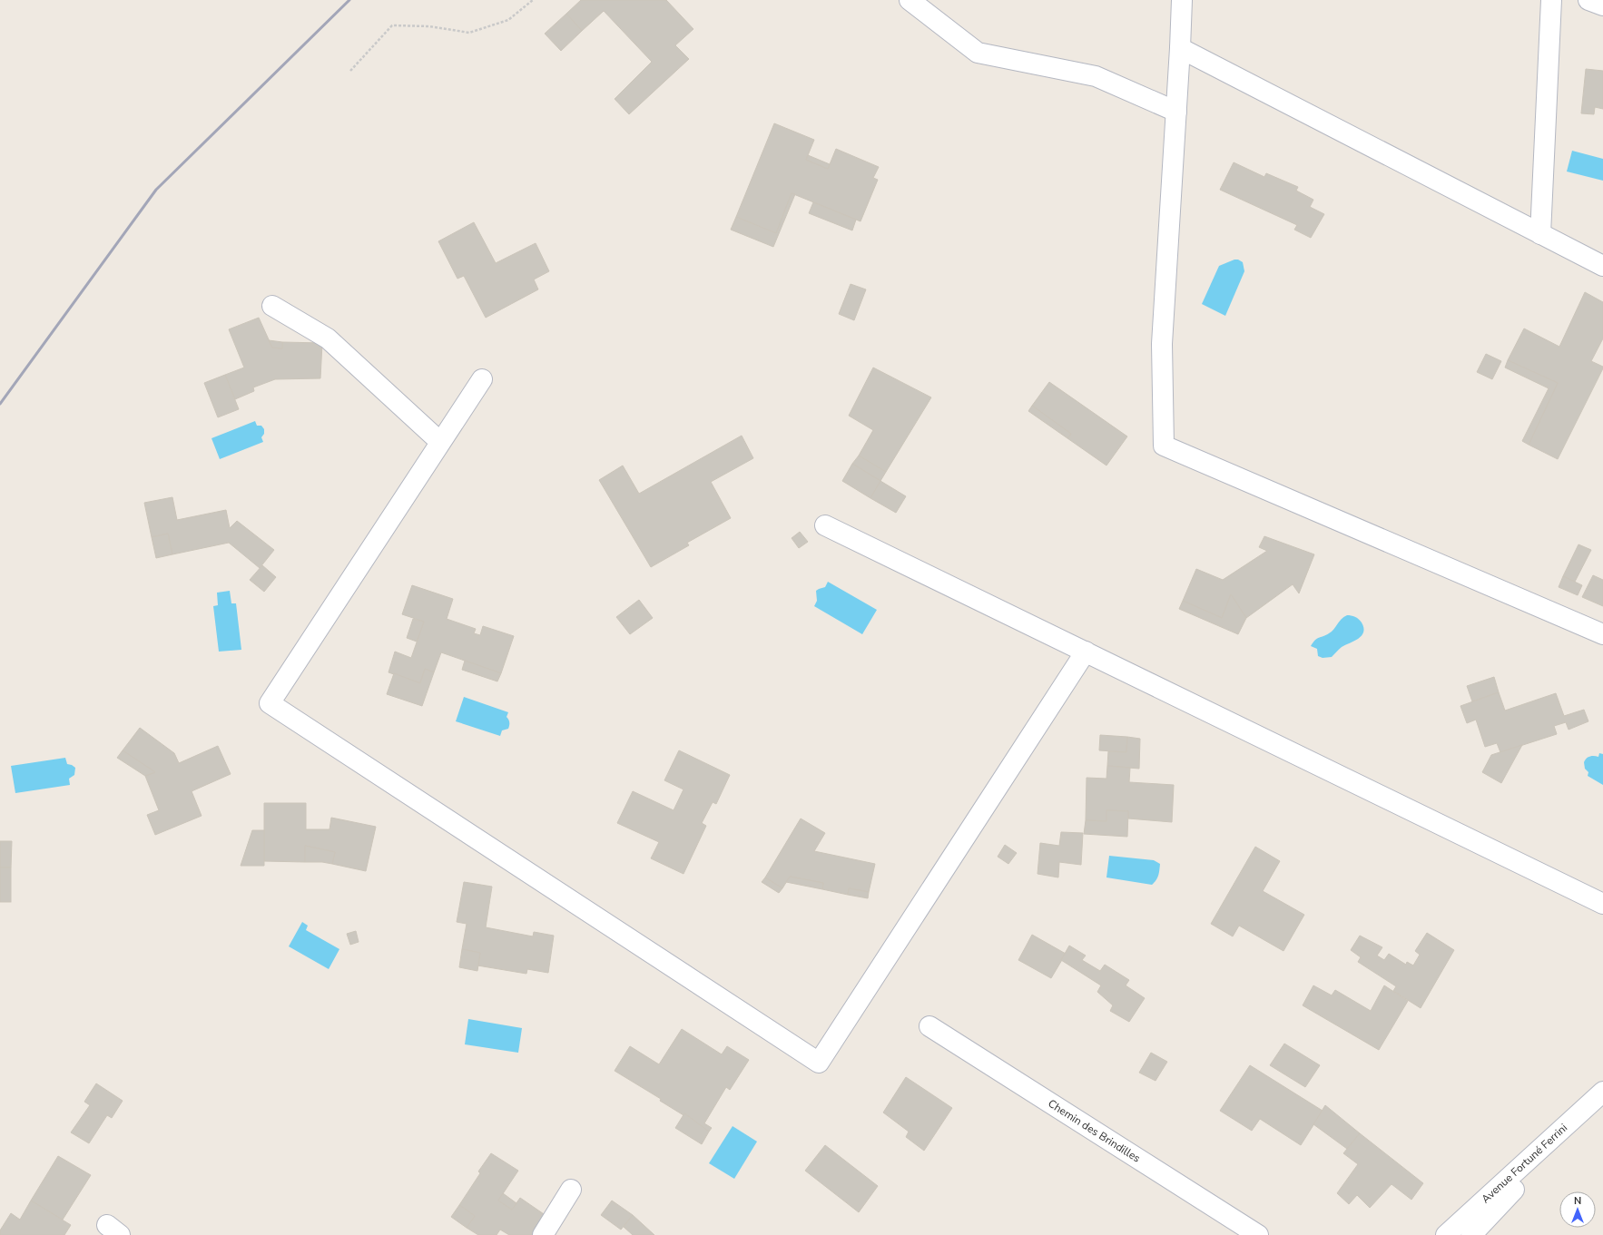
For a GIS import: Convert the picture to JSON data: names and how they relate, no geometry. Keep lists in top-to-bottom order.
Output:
{
  "streets": {
    "street": ["Chemin des Brindilles", "Avenue Fortuné Ferrini"]
  },
  "north": "top"
}
